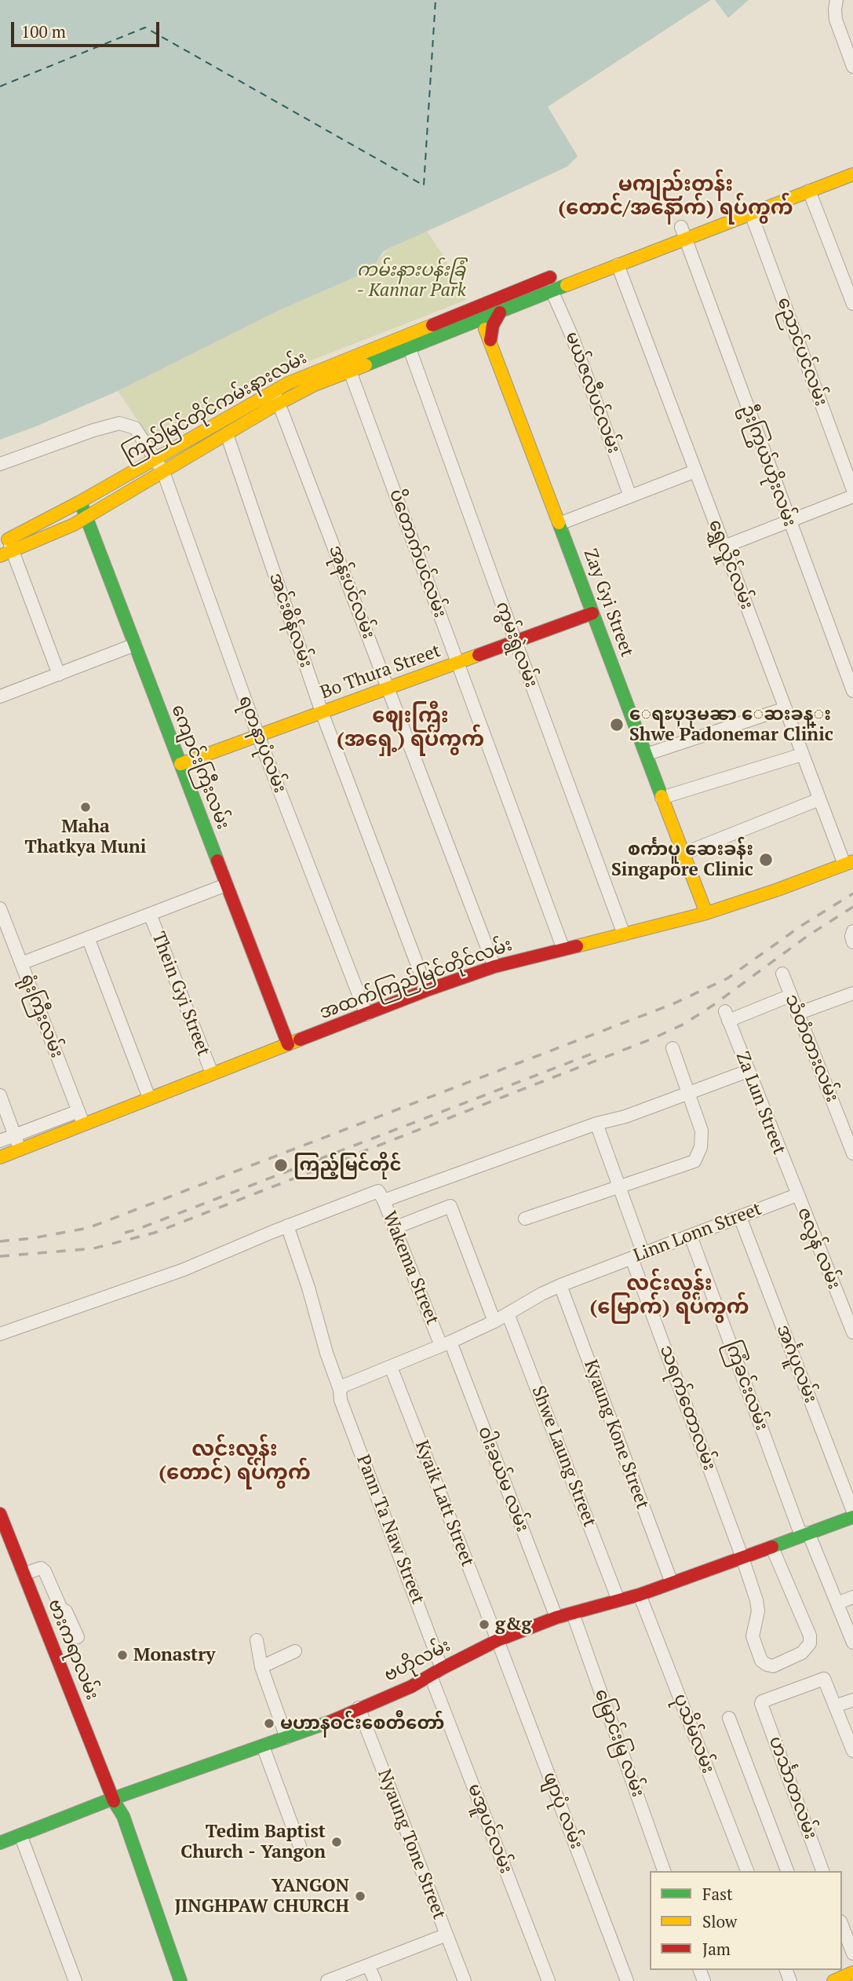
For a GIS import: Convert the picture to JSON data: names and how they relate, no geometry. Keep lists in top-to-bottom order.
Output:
{
  "streets": {
    "main road": [
      "ကြည်မြင်တိုင်ကမ်းနားလမ်း",
      "Zay Gyi Street",
      "Bo Thura Street",
      "ကျောင်းကြီးလမ်း",
      "အထက်ကြည်မြင်တိုင်လမ်း",
      "ဗားကရာလမ်း",
      "ဗဟိုလမ်း"
    ],
    "street": [
      "ညောင်ပင်လမ်း",
      "မယ်ဇလီပင်လမ်း",
      "ဦးကြွယ်ဟိုးလမ်း",
      "ပိတောက်ပင်လမ်း",
      "ရွှေလှိုင်လမ်း",
      "အုန်းပင်လမ်း",
      "အင်းစိန်လမ်း",
      "ကွမ်းရွဲလမ်း",
      "ရတနာပုံလမ်း",
      "Thein Gyi Street",
      "ရုံးကြီးလမ်း",
      "သံတံတားလမ်း",
      "Za Lun Street",
      "Linn Lonn Street",
      "ဇလွန် လမ်း",
      "Wakema Street",
      "အင်္ဂပူလမ်း",
      "ကြံခင်းလမ်း",
      "သရက်တောလမ်း",
      "Kyaung Kone Street",
      "Shwe Laung Street",
      "ဝါးခယ်မ လမ်း",
      "Kyaik Latt Street",
      "Pann Ta Naw Street",
      "ပုသိမ်လမ်း",
      "မြောင်းမြ လမ်း",
      "ဟင်္သာတလမ်း",
      "ဖျာပုံ လမ်း",
      "မအူပင်လမ်း",
      "Nyaung Tone Street"
    ]
  },
  "crossings": [
    ["မယ်ဇလီပင်လမ်း", "ကြည်မြင်တိုင်ကမ်းနားလမ်း"],
    ["ကြည်မြင်တိုင်ကမ်းနားလမ်း", "ဦးကြွယ်ဟိုးလမ်း"],
    ["ကြည်မြင်တိုင်ကမ်းနားလမ်း", "ပိတောက်ပင်လမ်း"],
    ["ကြည်မြင်တိုင်ကမ်းနားလမ်း", "ရွှေလှိုင်လမ်း"],
    ["ကြည်မြင်တိုင်ကမ်းနားလမ်း", "အုန်းပင်လမ်း"],
    ["ကြည်မြင်တိုင်ကမ်းနားလမ်း", "Zay Gyi Street"],
    ["ကြည်မြင်တိုင်ကမ်းနားလမ်း", "အင်းစိန်လမ်း"],
    ["ကြည်မြင်တိုင်ကမ်းနားလမ်း", "ကွမ်းရွဲလမ်း"],
    ["ကြည်မြင်တိုင်ကမ်းနားလမ်း", "ရတနာပုံလမ်း"],
    ["ကြည်မြင်တိုင်ကမ်းနားလမ်း", "ကျောင်းကြီးလမ်း"],
    ["ပိတောက်ပင်လမ်း", "Bo Thura Street"],
    ["ပိတောက်ပင်လမ်း", "အထက်ကြည်မြင်တိုင်လမ်း"],
    ["ရွှေလှိုင်လမ်း", "အထက်ကြည်မြင်တိုင်လမ်း"],
    ["အုန်းပင်လမ်း", "Bo Thura Street"],
    ["အုန်းပင်လမ်း", "အထက်ကြည်မြင်တိုင်လမ်း"],
    ["Zay Gyi Street", "Bo Thura Street"],
    ["Zay Gyi Street", "အထက်ကြည်မြင်တိုင်လမ်း"],
    ["အင်းစိန်လမ်း", "Bo Thura Street"],
    ["အင်းစိန်လမ်း", "အထက်ကြည်မြင်တိုင်လမ်း"],
    ["ကွမ်းရွဲလမ်း", "Bo Thura Street"],
    ["ကွမ်းရွဲလမ်း", "အထက်ကြည်မြင်တိုင်လမ်း"],
    ["Bo Thura Street", "ရတနာပုံလမ်း"],
    ["Bo Thura Street", "ကျောင်းကြီးလမ်း"],
    ["ရတနာပုံလမ်း", "အထက်ကြည်မြင်တိုင်လမ်း"],
    ["ကျောင်းကြီးလမ်း", "အထက်ကြည်မြင်တိုင်လမ်း"],
    ["အထက်ကြည်မြင်တိုင်လမ်း", "Thein Gyi Street"],
    ["အထက်ကြည်မြင်တိုင်လမ်း", "ရုံးကြီးလမ်း"],
    ["သံတံတားလမ်း", "Za Lun Street"],
    ["Za Lun Street", "Linn Lonn Street"],
    ["Za Lun Street", "ဇလွန် လမ်း"],
    ["Linn Lonn Street", "ဇလွန် လမ်း"],
    ["Linn Lonn Street", "Wakema Street"],
    ["Linn Lonn Street", "အင်္ဂပူလမ်း"],
    ["Linn Lonn Street", "ကြံခင်းလမ်း"],
    ["Linn Lonn Street", "သရက်တောလမ်း"],
    ["Linn Lonn Street", "Kyaung Kone Street"],
    ["Linn Lonn Street", "Shwe Laung Street"],
    ["Linn Lonn Street", "ဝါးခယ်မ လမ်း"],
    ["Linn Lonn Street", "Kyaik Latt Street"],
    ["Linn Lonn Street", "Pann Ta Naw Street"],
    ["Wakema Street", "ဝါးခယ်မ လမ်း"],
    ["ကြံခင်းလမ်း", "ဗဟိုလမ်း"],
    ["သရက်တောလမ်း", "ဗဟိုလမ်း"],
    ["Kyaung Kone Street", "ဗဟိုလမ်း"],
    ["Shwe Laung Street", "ဗဟိုလမ်း"],
    ["ဝါးခယ်မ လမ်း", "ဗဟိုလမ်း"],
    ["Kyaik Latt Street", "ဗဟိုလမ်း"],
    ["Kyaik Latt Street", "ဖျာပုံ လမ်း"],
    ["Pann Ta Naw Street", "ဗဟိုလမ်း"],
    ["ဗားကရာလမ်း", "ဗဟိုလမ်း"],
    ["ဗဟိုလမ်း", "ပုသိမ်လမ်း"],
    ["ဗဟိုလမ်း", "မြောင်းမြ လမ်း"],
    ["ဗဟိုလမ်း", "ဖျာပုံ လမ်း"],
    ["ဗဟိုလမ်း", "မအူပင်လမ်း"],
    ["ဗဟိုလမ်း", "Nyaung Tone Street"]
  ],
  "districts": [
    "မကျည်းတန်း (တောင်/အနောက်) ရပ်ကွက်",
    "ဈေးကြီး (အရှေ့) ရပ်ကွက်",
    "လင်းလွန်း (မြောက်) ရပ်ကွက်",
    "လင်းလွန်း (တောင်) ရပ်ကွက်"
  ],
  "parks": ["ကမ်းနားပန်းခြံ - Kannar Park"],
  "places": [
    "ေရႊပုဒုမၼာ ေဆးခန္း Shwe Padonemar Clinic",
    "Maha Thatkya Muni",
    "စင်္ကာပူ ဆေးခန်း Singapore Clinic",
    "ကြည့်မြင်တိုင်",
    "g&g",
    "Monastry",
    "မဟာနဝင်းစေတီတော်",
    "Tedim Baptist Church - Yangon",
    "YANGON JINGHPAW CHURCH"
  ],
  "legend": ["Fast", "Slow", "Jam"],
  "scale_bar": "100 m"
}
